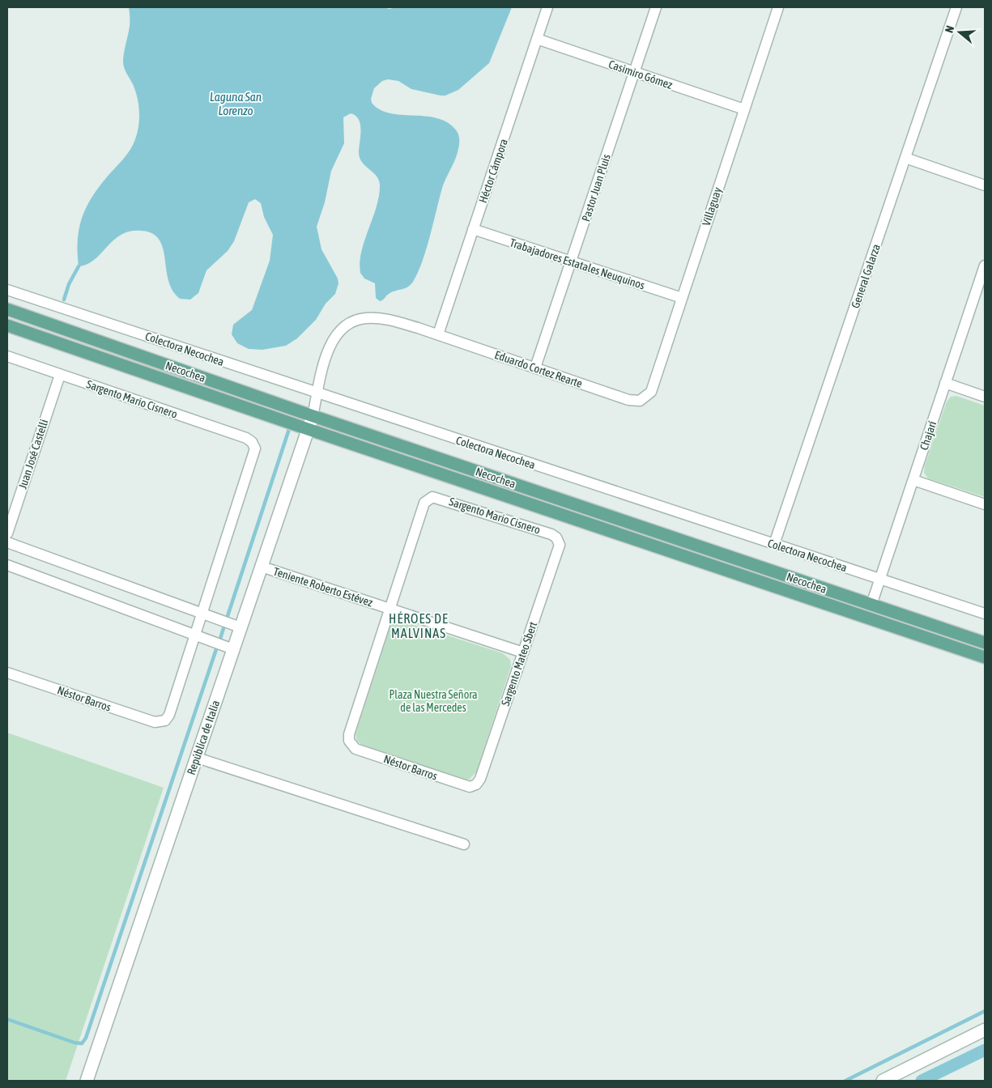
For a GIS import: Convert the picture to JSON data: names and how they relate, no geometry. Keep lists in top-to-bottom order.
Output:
{
  "streets": {
    "main road": ["Necochea"],
    "street": [
      "Casimiro Gómez",
      "Héctor Cámpora",
      "Pastor Juan Pluis",
      "Villaguay",
      "Trabajadores Estatales Neuquinos",
      "General Galarza",
      "Colectora Necochea",
      "Eduardo Cortez Rearte",
      "Sargento Mario Cisnero",
      "Chajarí",
      "Juan José Castelli",
      "Teniente Roberto Estévez",
      "Sargento Mateo Sbert",
      "Néstor Barros",
      "República de Italia"
    ]
  },
  "crossings": [
    ["Casimiro Gómez", "Héctor Cámpora"],
    ["Casimiro Gómez", "Pastor Juan Pluis"],
    ["Casimiro Gómez", "Villaguay"],
    ["Héctor Cámpora", "Trabajadores Estatales Neuquinos"],
    ["Héctor Cámpora", "Eduardo Cortez Rearte"],
    ["Pastor Juan Pluis", "Trabajadores Estatales Neuquinos"],
    ["Pastor Juan Pluis", "Eduardo Cortez Rearte"],
    ["Villaguay", "Trabajadores Estatales Neuquinos"],
    ["Villaguay", "Eduardo Cortez Rearte"],
    ["General Galarza", "Colectora Necochea"],
    ["Colectora Necochea", "Eduardo Cortez Rearte"],
    ["Colectora Necochea", "Chajarí"],
    ["Colectora Necochea", "República de Italia"],
    ["Eduardo Cortez Rearte", "República de Italia"],
    ["Necochea", "Chajarí"],
    ["Necochea", "República de Italia"],
    ["Sargento Mario Cisnero", "Juan José Castelli"],
    ["Sargento Mario Cisnero", "Teniente Roberto Estévez"],
    ["Sargento Mario Cisnero", "Sargento Mateo Sbert"],
    ["Sargento Mario Cisnero", "Néstor Barros"],
    ["Teniente Roberto Estévez", "Sargento Mateo Sbert"],
    ["Teniente Roberto Estévez", "Néstor Barros"],
    ["Teniente Roberto Estévez", "República de Italia"],
    ["Sargento Mateo Sbert", "Néstor Barros"]
  ],
  "districts": ["HÉROES DE MALVINAS"],
  "water": ["Laguna San Lorenzo"],
  "parks": ["Plaza Nuestra Señora de las Mercedes"],
  "north": "left"
}
